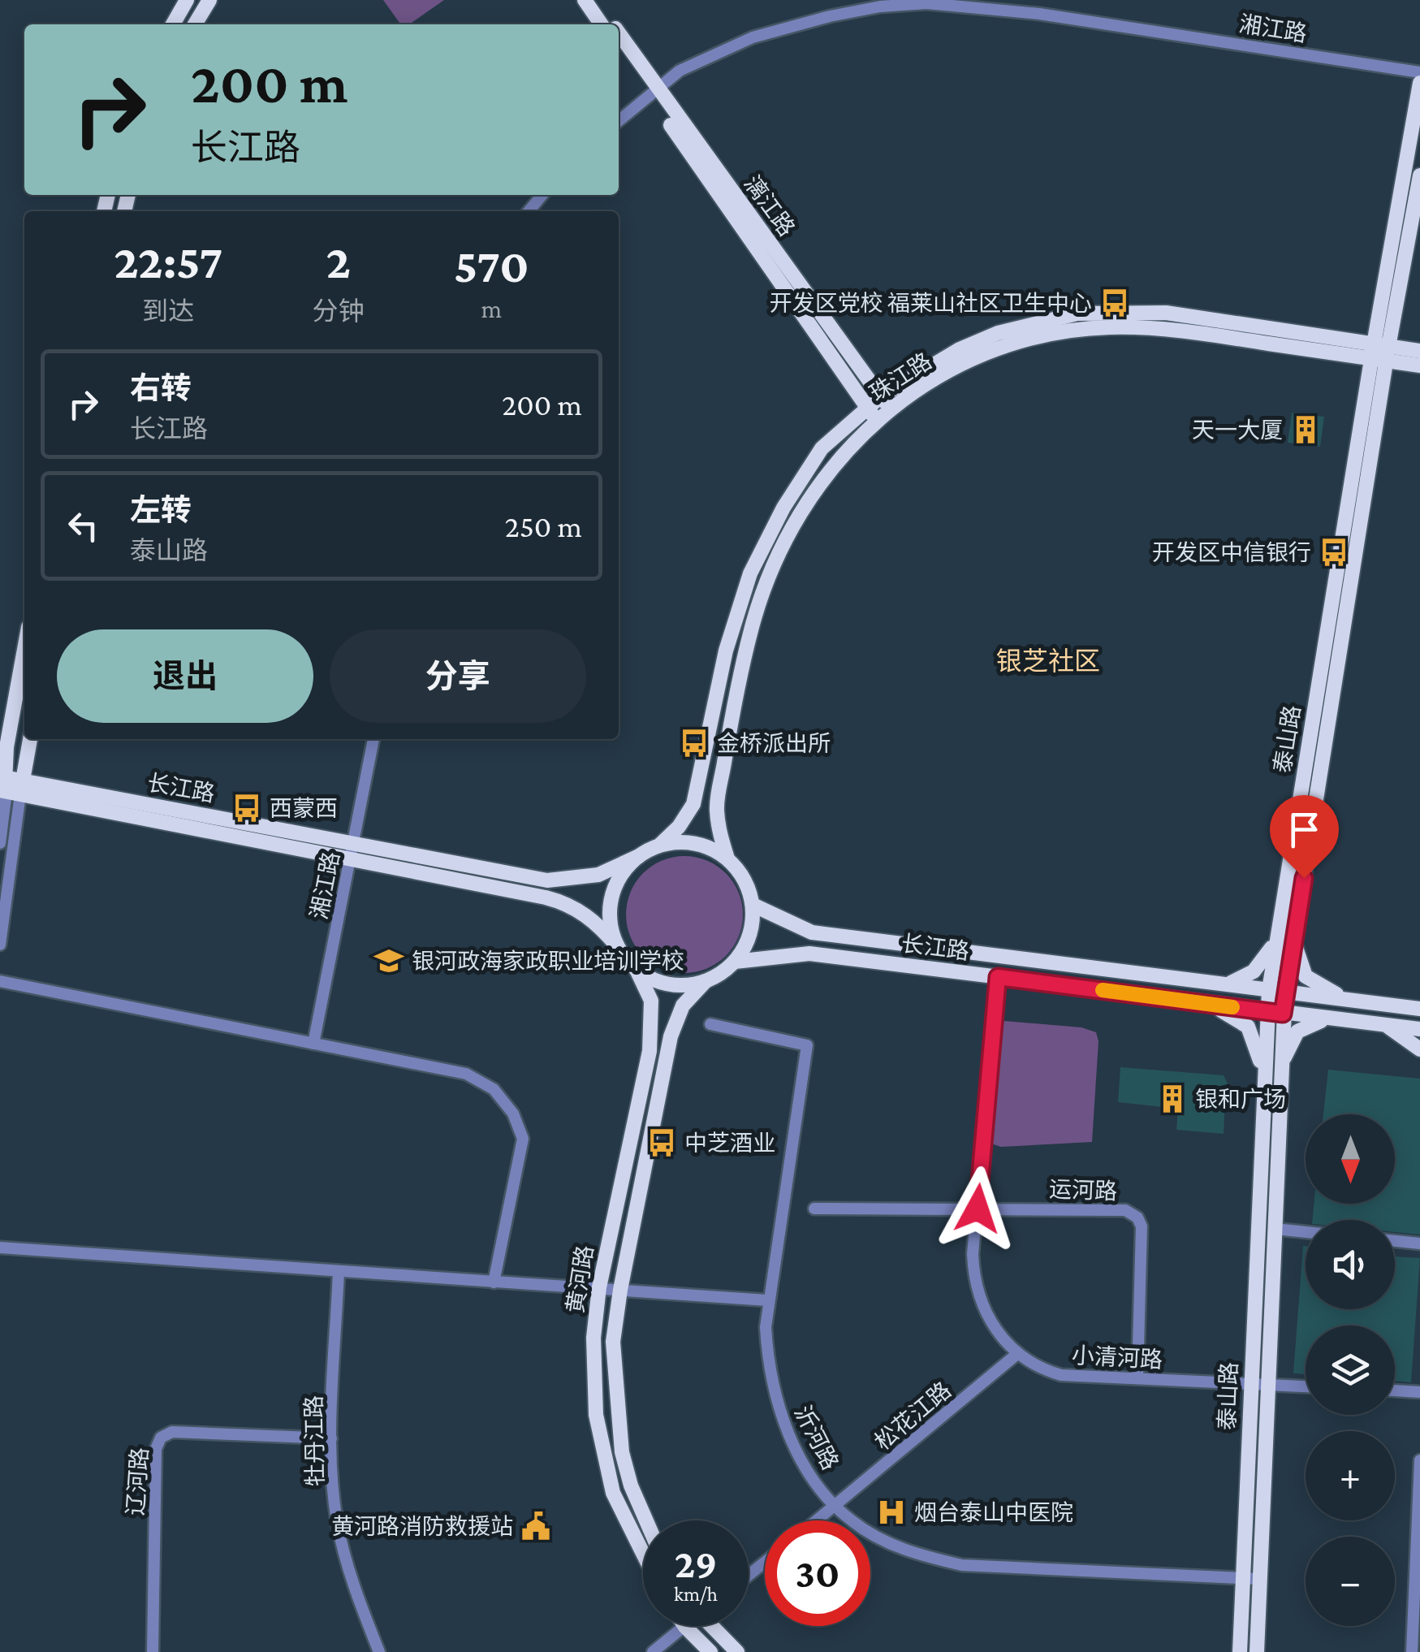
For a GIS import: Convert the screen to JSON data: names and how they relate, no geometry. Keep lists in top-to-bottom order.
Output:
{
  "streets": {
    "main road": [
      "漓江路",
      "珠江路",
      "泰山路",
      "长江路",
      "黄河路"
    ],
    "street": [
      "湘江路",
      "运河路",
      "小清河路",
      "松花江路",
      "沂河路",
      "牡丹江路",
      "辽河路"
    ]
  },
  "crossings": [
    ["湘江路", "漓江路"],
    ["湘江路", "长江路"],
    ["漓江路", "珠江路"],
    ["珠江路", "长江路"],
    ["珠江路", "黄河路"],
    ["泰山路", "长江路"],
    ["泰山路", "小清河路"],
    ["泰山路", "沂河路"],
    ["长江路", "黄河路"],
    ["长江路", "小清河路"],
    ["运河路", "小清河路"],
    ["小清河路", "松花江路"],
    ["松花江路", "沂河路"],
    ["牡丹江路", "辽河路"]
  ],
  "districts": ["银芝社区"],
  "places": {
    "bus stop": [
      "开发区党校 福莱山社区卫生中心",
      "开发区中信银行",
      "金桥派出所",
      "西蒙西",
      "中芝酒业"
    ],
    "building": ["天一大厦", "银和广场"],
    "school or university": ["银河政海家政职业培训学校"],
    "hospital": ["烟台泰山中医院"],
    "public building": ["黄河路消防救援站"]
  },
  "north": "bottom",
  "page": {
    "turn": ["200 m", "长江路"],
    "eta": [
      "22:57",
      "到达",
      "2",
      "分钟",
      "570",
      "m"
    ],
    "list": [
      {
        "name": "右转",
        "note": "长江路",
        "value": "200 m"
      },
      {
        "name": "左转",
        "note": "泰山路",
        "value": "250 m"
      }
    ],
    "buttons": ["退出", "分享"],
    "map_buttons": ["+", "−"],
    "speed": "29 km/h",
    "limit": "30"
  }
}
